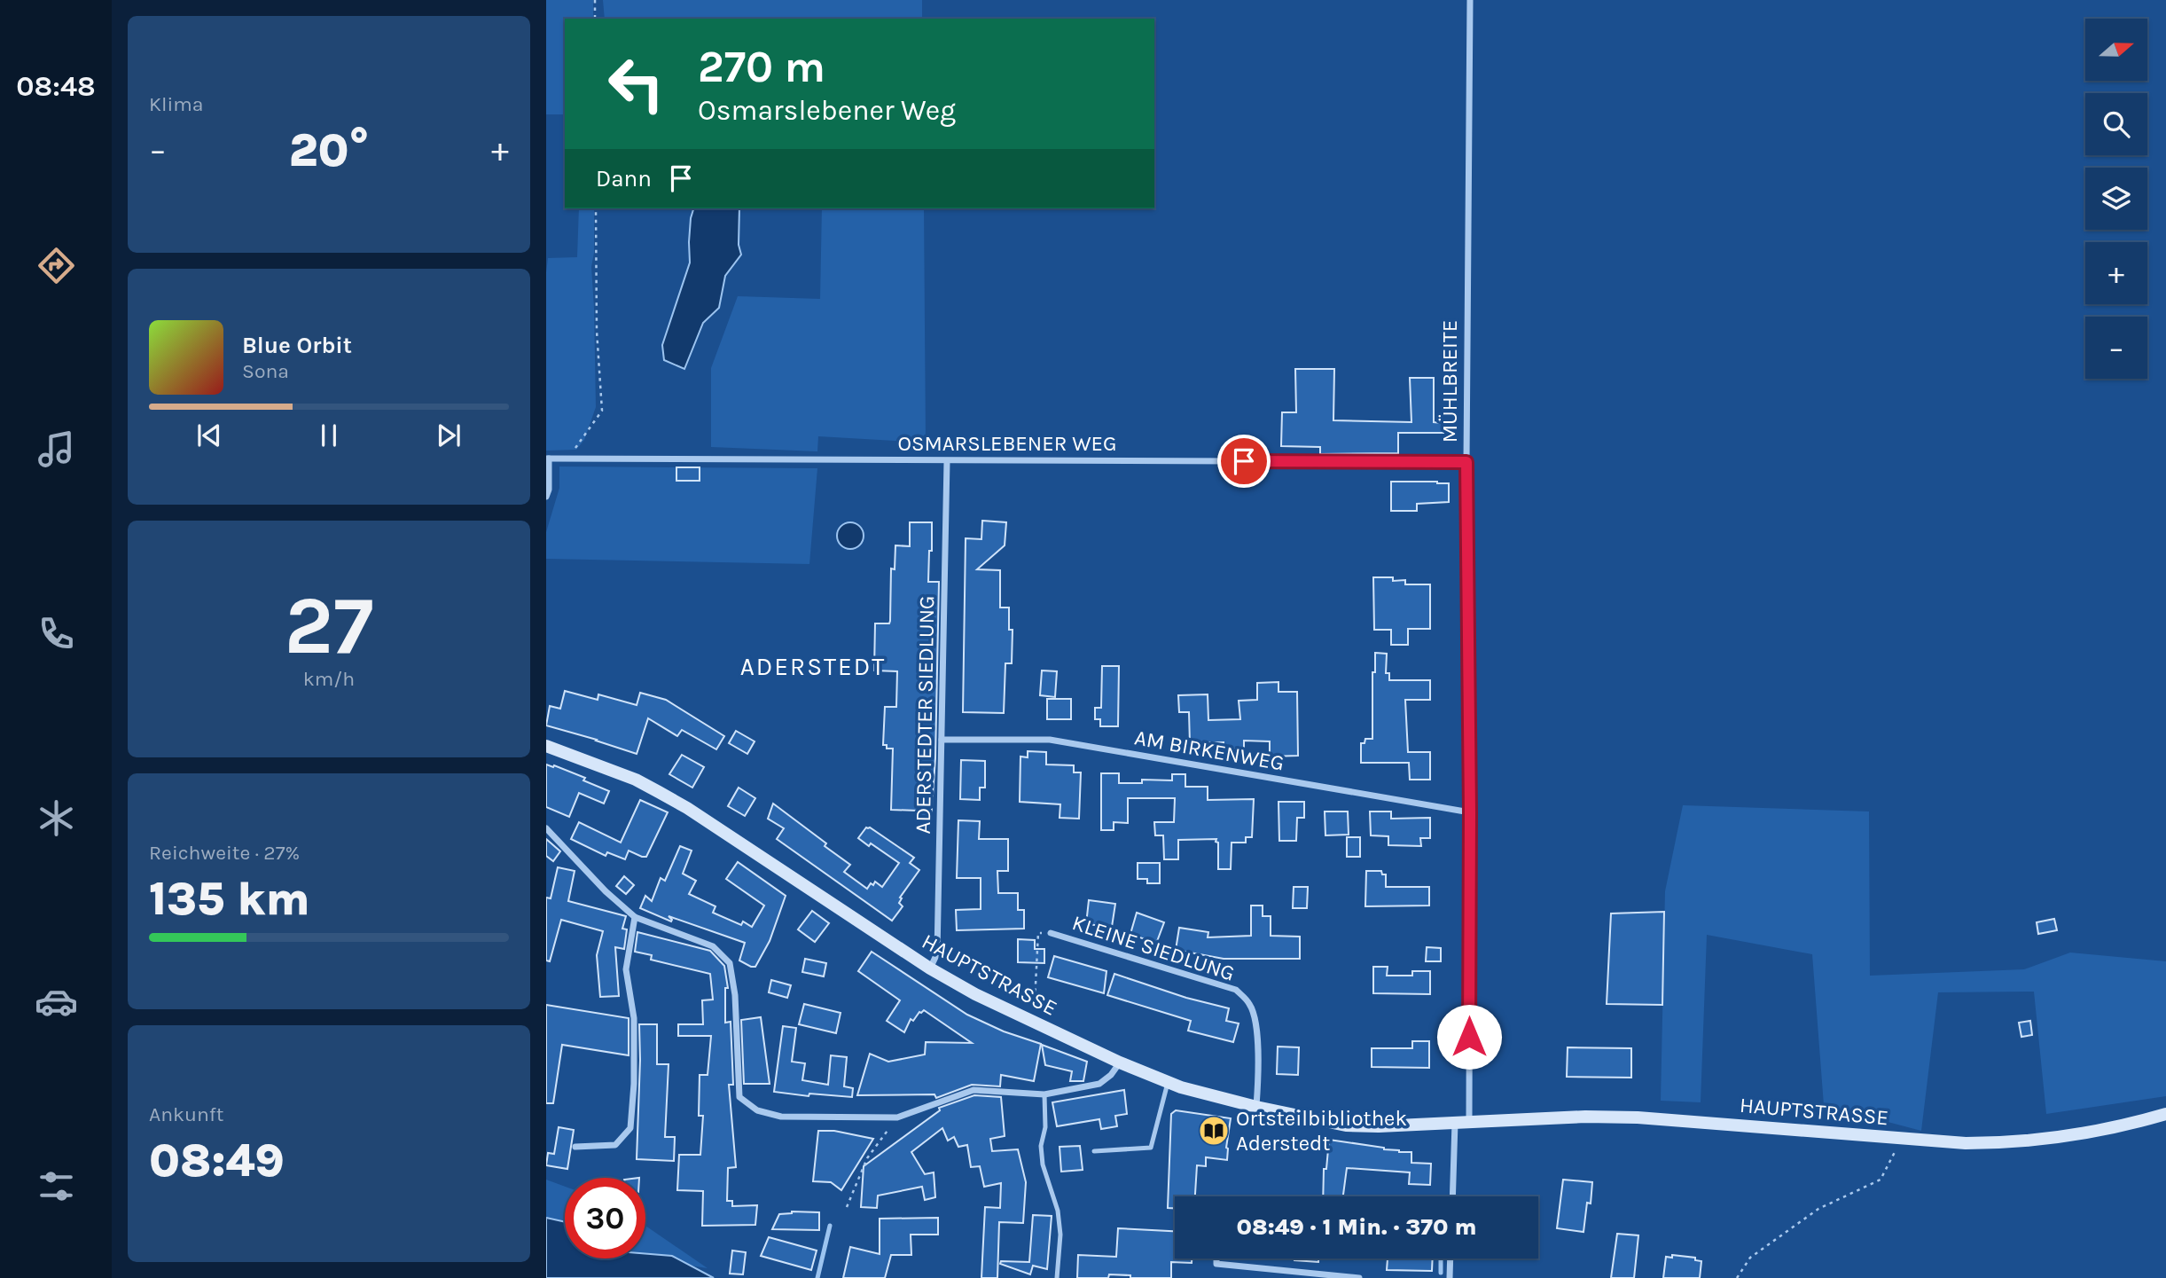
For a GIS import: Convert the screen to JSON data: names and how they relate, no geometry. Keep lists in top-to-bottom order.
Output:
{
  "streets": {
    "main road": ["HAUPTSTRASSE"],
    "street": [
      "MÜHLBREITE",
      "OSMARSLEBENER WEG",
      "ADERSTEDTER SIEDLUNG",
      "AM BIRKENWEG",
      "KLEINE SIEDLUNG"
    ]
  },
  "crossings": [
    ["MÜHLBREITE", "OSMARSLEBENER WEG"],
    ["MÜHLBREITE", "AM BIRKENWEG"],
    ["MÜHLBREITE", "HAUPTSTRASSE"],
    ["OSMARSLEBENER WEG", "ADERSTEDTER SIEDLUNG"],
    ["ADERSTEDTER SIEDLUNG", "AM BIRKENWEG"],
    ["ADERSTEDTER SIEDLUNG", "HAUPTSTRASSE"],
    ["KLEINE SIEDLUNG", "HAUPTSTRASSE"]
  ],
  "districts": ["ADERSTEDT"],
  "places": {
    "library": ["Ortsteilbibliothek Aderstedt"]
  },
  "north": "right",
  "page": {
    "tabs": "08:48",
    "tile": [
      "Klima",
      ["27", "km/h"],
      ["Reichweite · 27%", "135 km"],
      ["Ankunft", "08:49"]
    ],
    "map_buttons": ["+", "−"],
    "turn": ["270 m", "Osmarslebener Weg"],
    "heat": ["−", "20°", "+"],
    "then": "Dann",
    "song": ["Blue Orbit", "Sona"],
    "limit": "30",
    "trip": "08:49 · 1 Min. · 370 m"
  }
}
